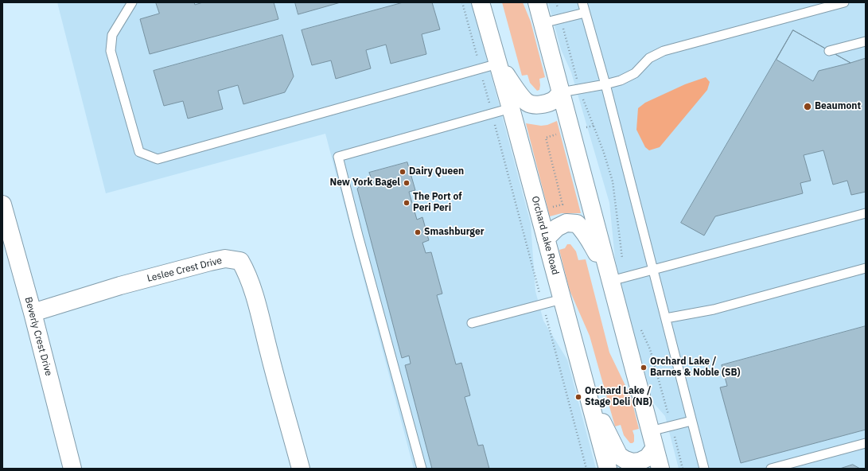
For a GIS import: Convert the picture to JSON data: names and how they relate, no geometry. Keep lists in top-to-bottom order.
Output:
{
  "streets": {
    "main road": ["Orchard Lake Road", "Leslee Crest Drive", "Beverly Crest Drive"]
  },
  "crossings": [
    ["Leslee Crest Drive", "Beverly Crest Drive"]
  ],
  "places": [
    "Beaumont",
    "Dairy Queen",
    "New York Bagel",
    "The Port of Peri Peri",
    "Smashburger",
    "Orchard Lake / Barnes & Noble (SB)",
    "Orchard Lake / Stage Deli (NB)"
  ]
}
